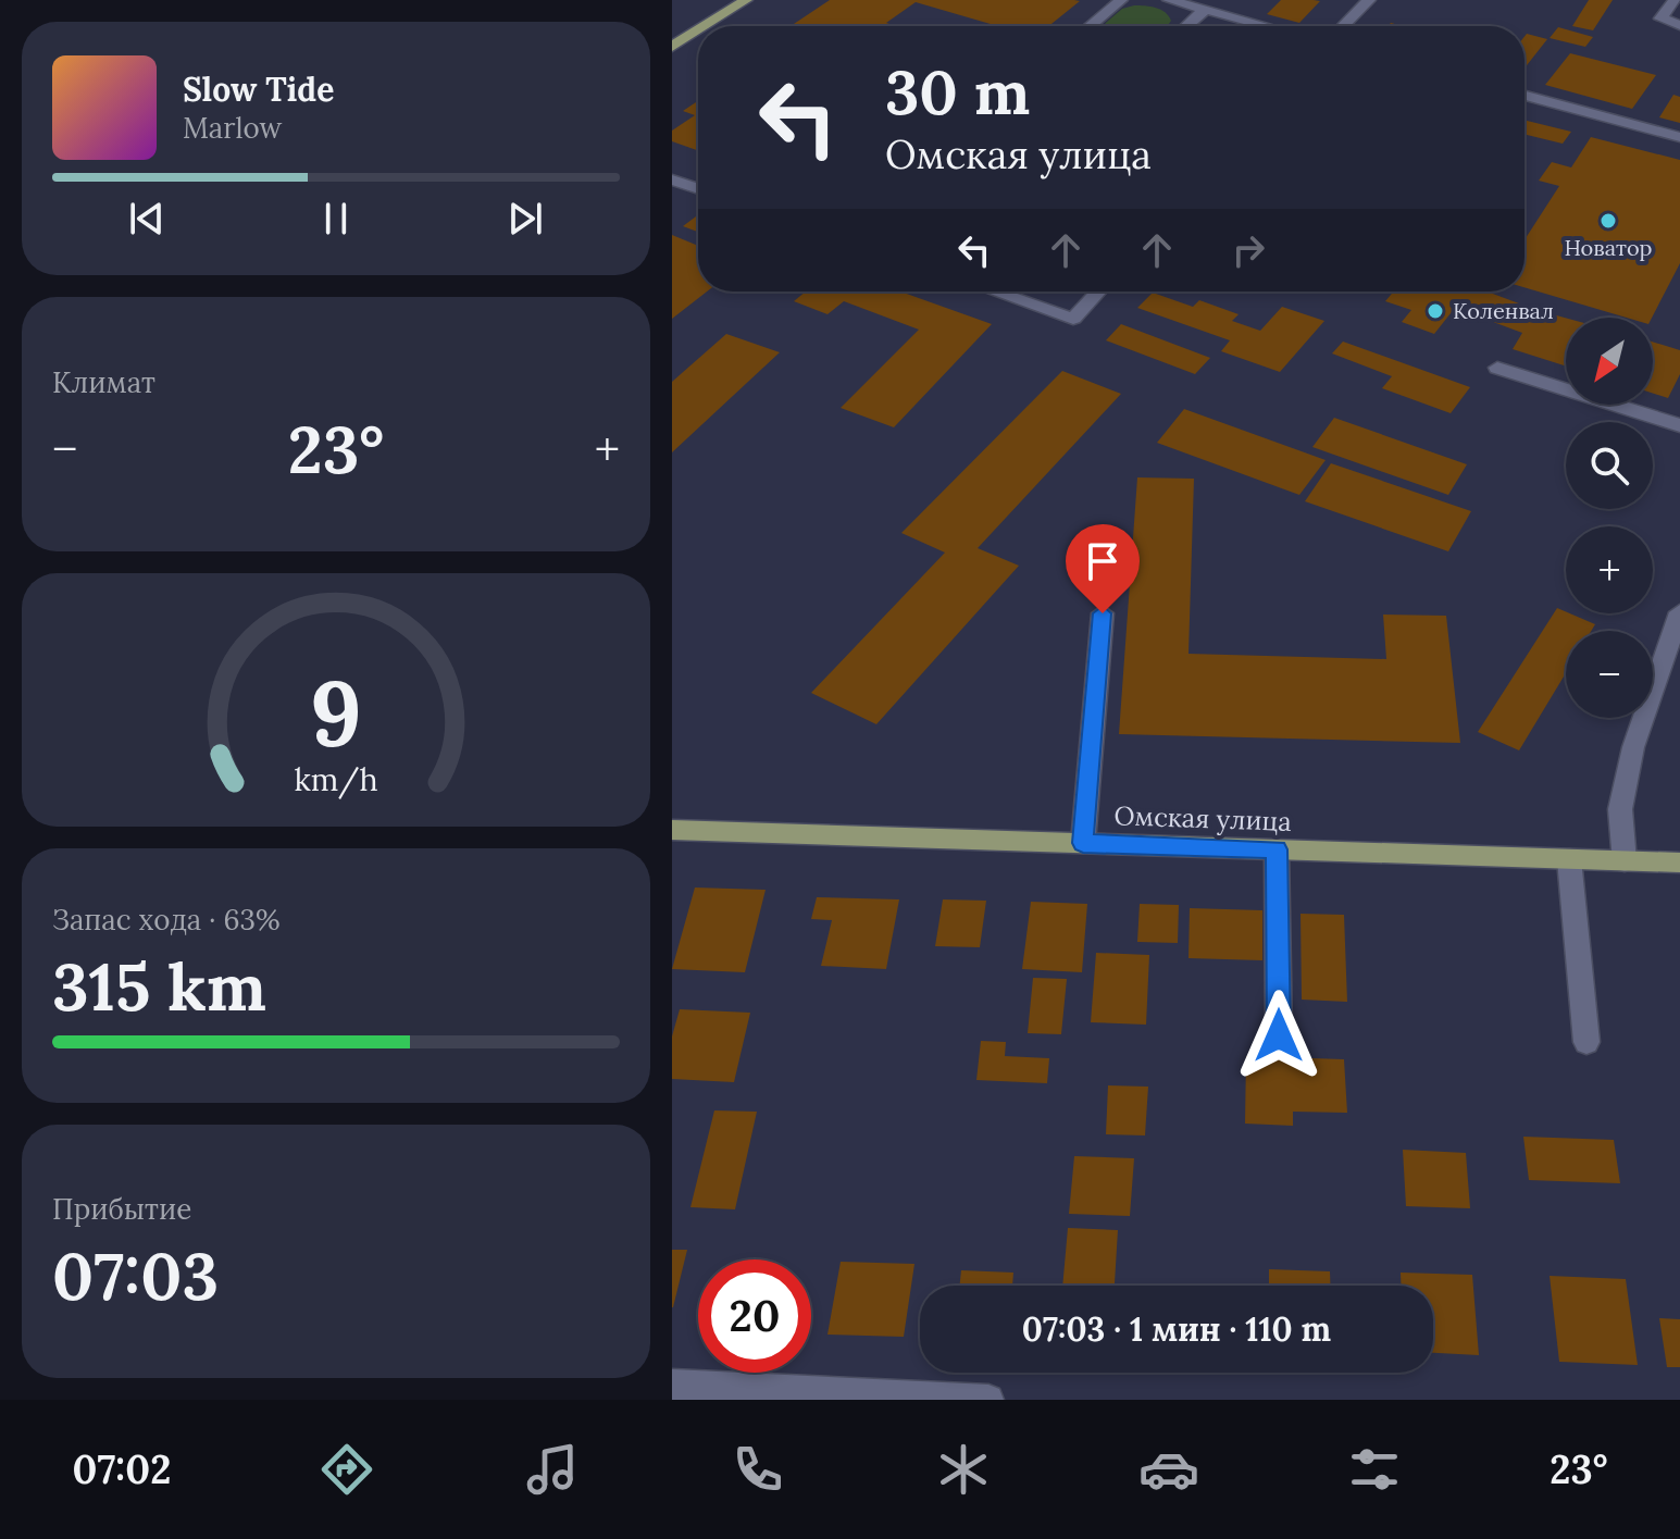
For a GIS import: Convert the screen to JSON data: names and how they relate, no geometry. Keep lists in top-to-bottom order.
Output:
{
  "streets": {
    "main road": ["Омская улица"]
  },
  "places": ["Новатор", "Коленвал"],
  "north": "bottom left",
  "page": {
    "turn": ["30 m", "Омская улица"],
    "song": ["Slow Tide", "Marlow"],
    "tile": [
      "Климат",
      ["Запас хода · 63%", "315 km"],
      ["Прибытие", "07:03"]
    ],
    "map_buttons": ["+", "−"],
    "heat": ["−", "23°", "+"],
    "limit": "20",
    "trip": "07:03 · 1 мин · 110 m",
    "tabs": ["07:02", "23°"],
    "gauge": ["9", "km/h"]
  }
}
